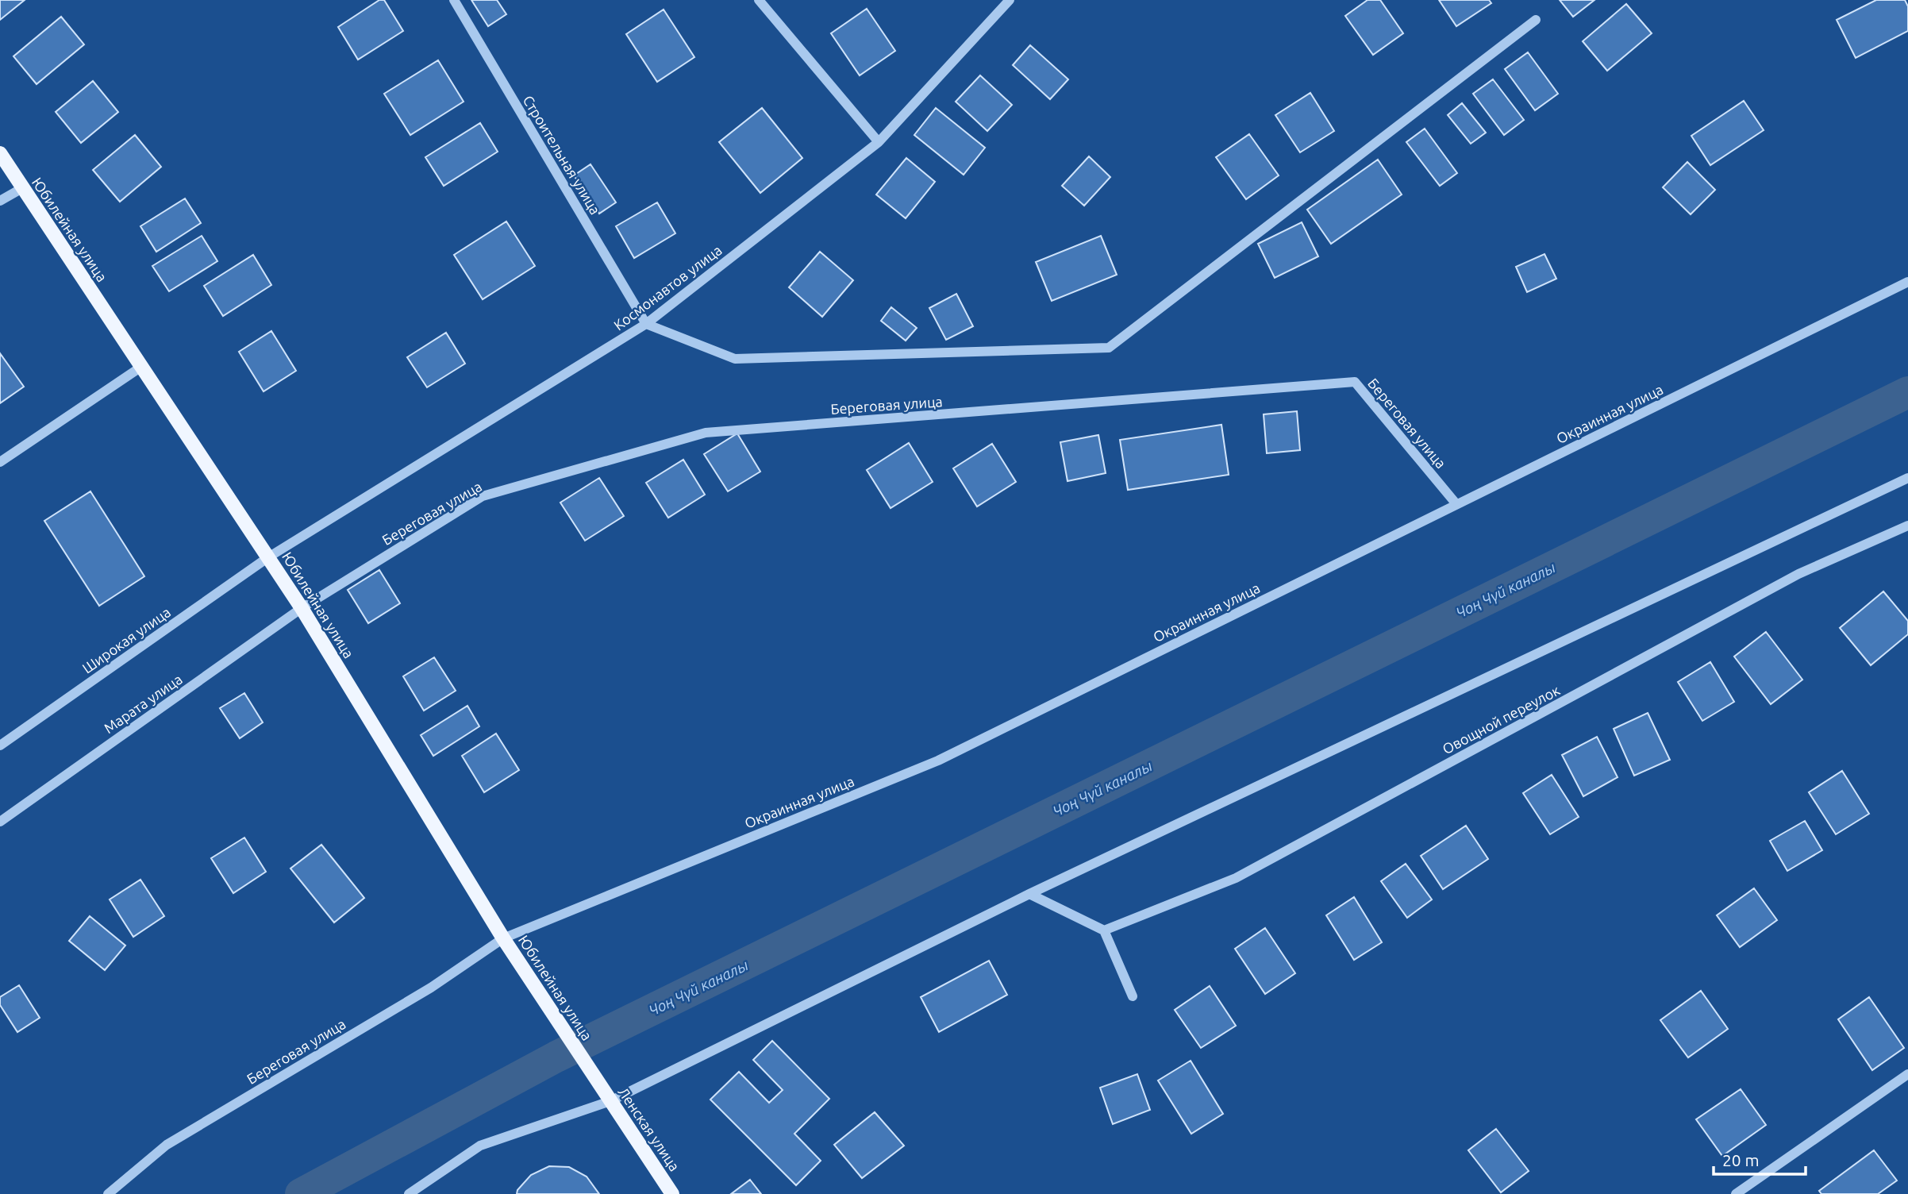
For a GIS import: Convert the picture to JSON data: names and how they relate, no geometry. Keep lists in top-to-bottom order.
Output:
{
  "streets": {
    "main road": ["Юбилейная улица", "Ленская улица"],
    "street": [
      "Строительная улица",
      "Космонавтов улица",
      "Береговая улица",
      "Окраинная улица",
      "Широкая улица",
      "Марата улица",
      "Овощной переулок"
    ]
  },
  "crossings": [
    ["Строительная улица", "Космонавтов улица"],
    ["Юбилейная улица", "Космонавтов улица"],
    ["Юбилейная улица", "Береговая улица"],
    ["Юбилейная улица", "Окраинная улица"],
    ["Юбилейная улица", "Широкая улица"],
    ["Юбилейная улица", "Марата улица"],
    ["Юбилейная улица", "Ленская улица"],
    ["Космонавтов улица", "Широкая улица"],
    ["Береговая улица", "Окраинная улица"],
    ["Береговая улица", "Марата улица"]
  ],
  "water": ["Чоң Чүй каналы"],
  "scale_bar": "20 m"
}
